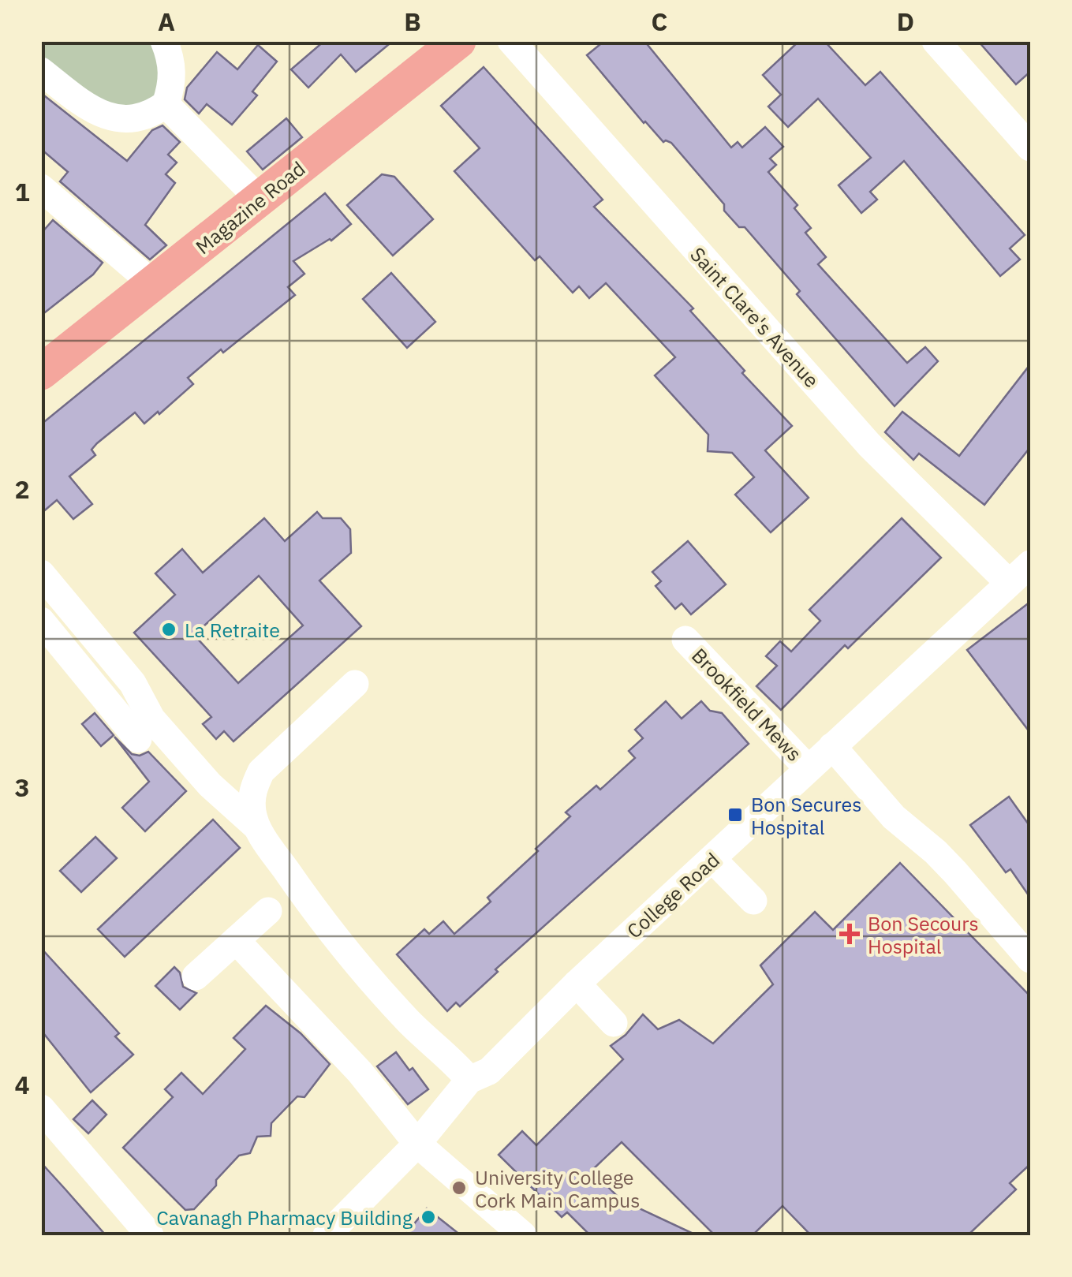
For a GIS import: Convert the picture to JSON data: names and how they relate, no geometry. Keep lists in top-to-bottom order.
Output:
{
  "streets": {
    "main road": ["Magazine Road"],
    "street": ["Saint Clare's Avenue", "Brookfield Mews", "College Road"]
  },
  "crossings": [
    ["Saint Clare's Avenue", "College Road"],
    ["Brookfield Mews", "College Road"]
  ],
  "places": {
    "other": ["La Retraite", "University College Cork Main Campus", "Cavanagh Pharmacy Building"],
    "transit": ["Bon Secures Hospital"],
    "health": ["Bon Secours Hospital"]
  },
  "grid": {
    "columns": [
      "A",
      "B",
      "C",
      "D"
    ],
    "rows": [
      "1",
      "2",
      "3",
      "4"
    ]
  }
}
